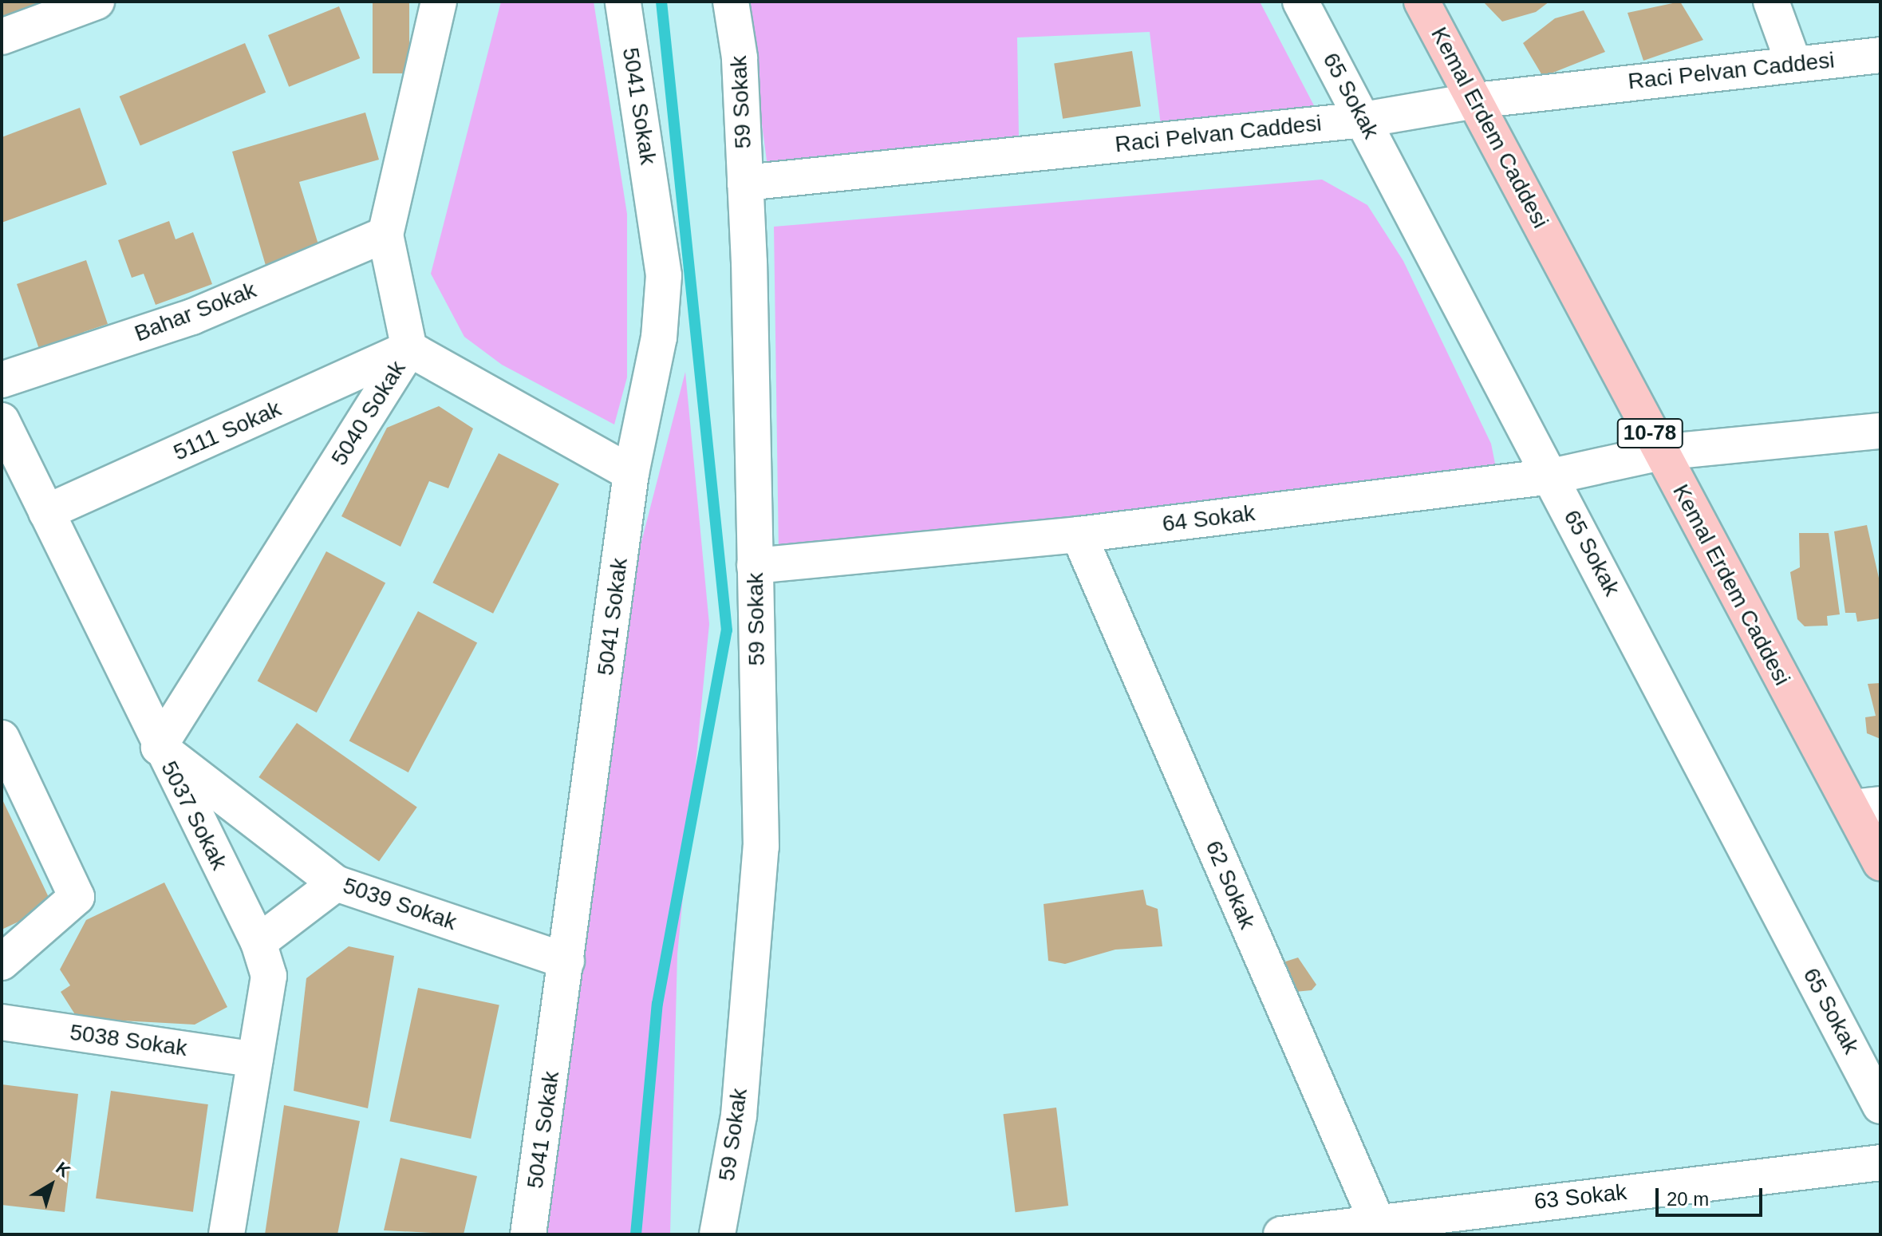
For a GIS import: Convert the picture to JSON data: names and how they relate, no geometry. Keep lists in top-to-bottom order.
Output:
{
  "streets": {
    "main road": ["Kemal Erdem Caddesi", "10-78"],
    "street": [
      "Raci Pelvan Caddesi",
      "65 Sokak",
      "59 Sokak",
      "5041 Sokak",
      "Bahar Sokak",
      "5040 Sokak",
      "5111 Sokak",
      "64 Sokak",
      "5037 Sokak",
      "62 Sokak",
      "5039 Sokak",
      "5038 Sokak",
      "63 Sokak"
    ]
  },
  "crossings": [
    ["Raci Pelvan Caddesi", "65 Sokak"],
    ["Raci Pelvan Caddesi", "59 Sokak"],
    ["Raci Pelvan Caddesi", "Kemal Erdem Caddesi"],
    ["65 Sokak", "64 Sokak"],
    ["59 Sokak", "64 Sokak"],
    ["5041 Sokak", "5039 Sokak"],
    ["Kemal Erdem Caddesi", "64 Sokak"],
    ["Bahar Sokak", "5040 Sokak"],
    ["5040 Sokak", "5111 Sokak"],
    ["5040 Sokak", "5037 Sokak"],
    ["5040 Sokak", "5039 Sokak"],
    ["5111 Sokak", "5037 Sokak"],
    ["64 Sokak", "62 Sokak"],
    ["5037 Sokak", "5039 Sokak"],
    ["5037 Sokak", "5038 Sokak"],
    ["62 Sokak", "63 Sokak"]
  ],
  "scale_bar": "20 m",
  "north": "top right"
}
